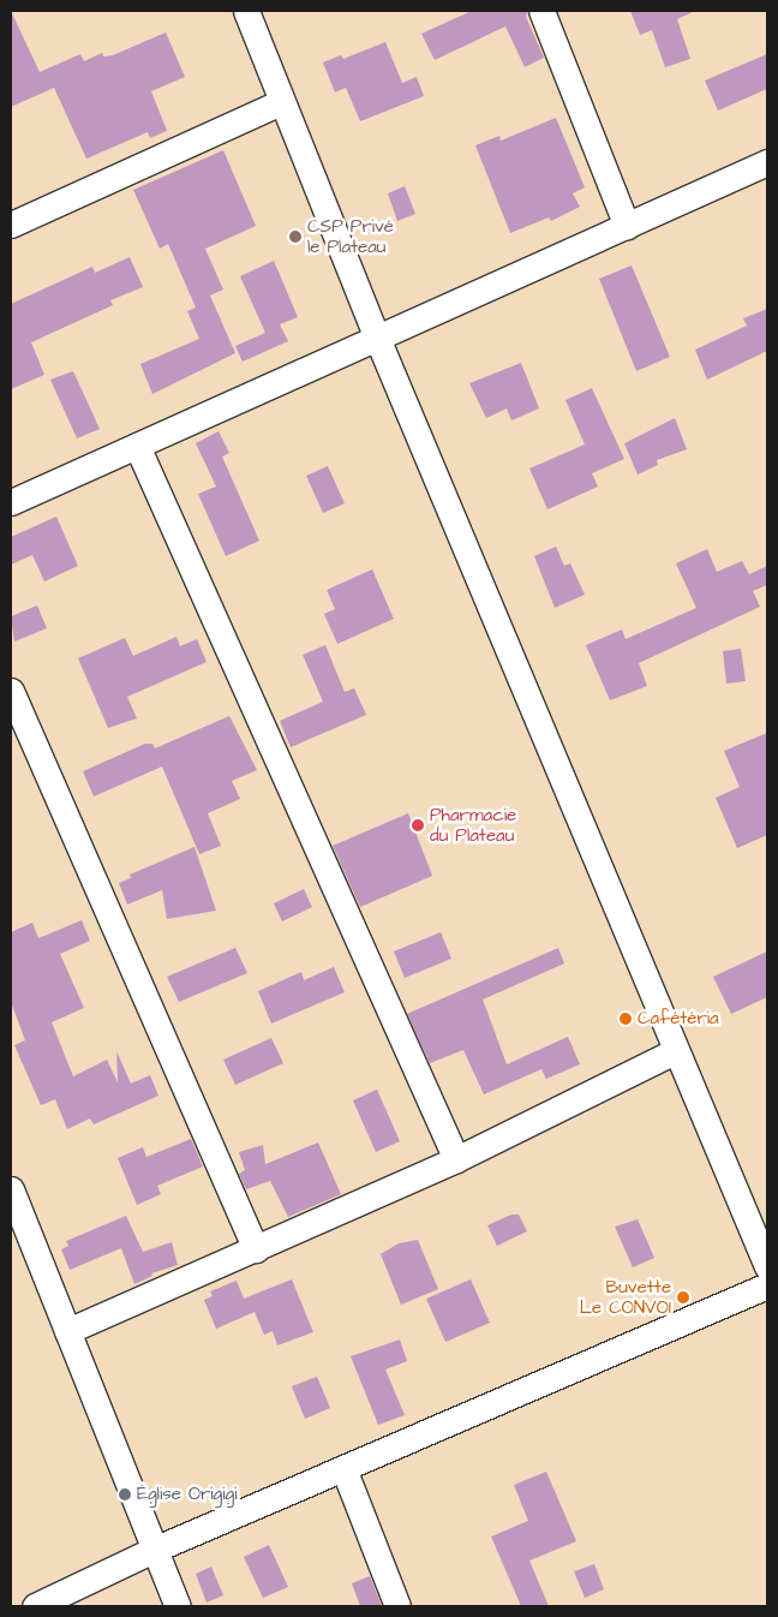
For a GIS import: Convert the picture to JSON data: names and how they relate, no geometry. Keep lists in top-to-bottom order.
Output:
{
  "places": [
    "CSP Privé le Plateau",
    "Pharmacie du Plateau",
    "Cafétéria",
    "Buvette Le CONVOI",
    "Église Origigi"
  ]
}
